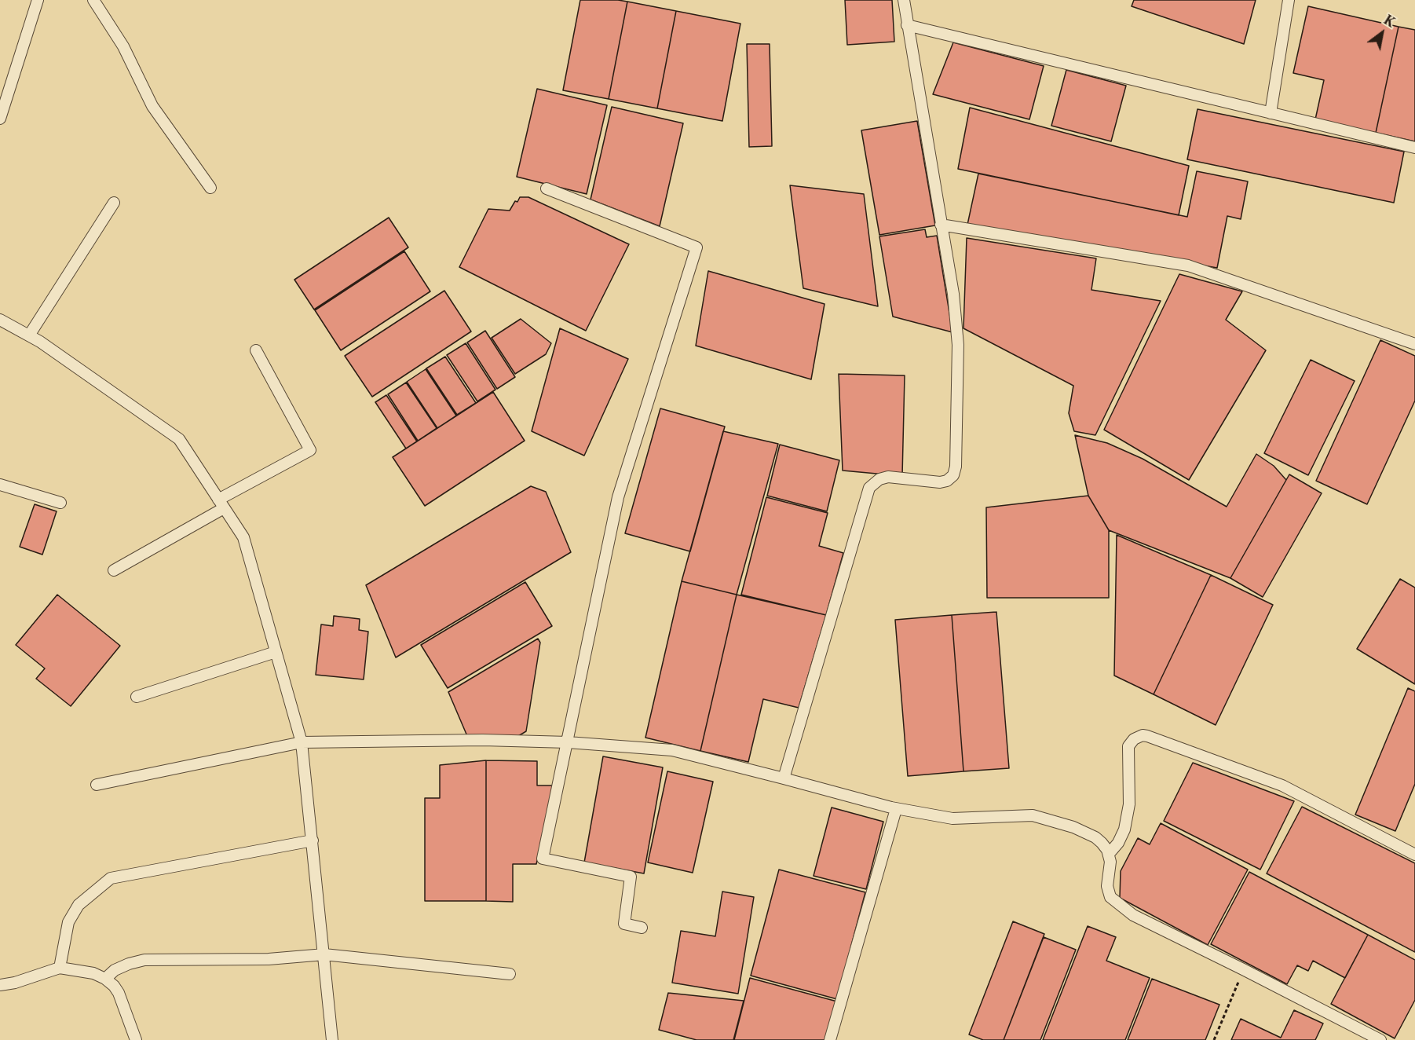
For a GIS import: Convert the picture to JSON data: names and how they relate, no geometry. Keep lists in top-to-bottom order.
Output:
{
  "north": "top right"
}
